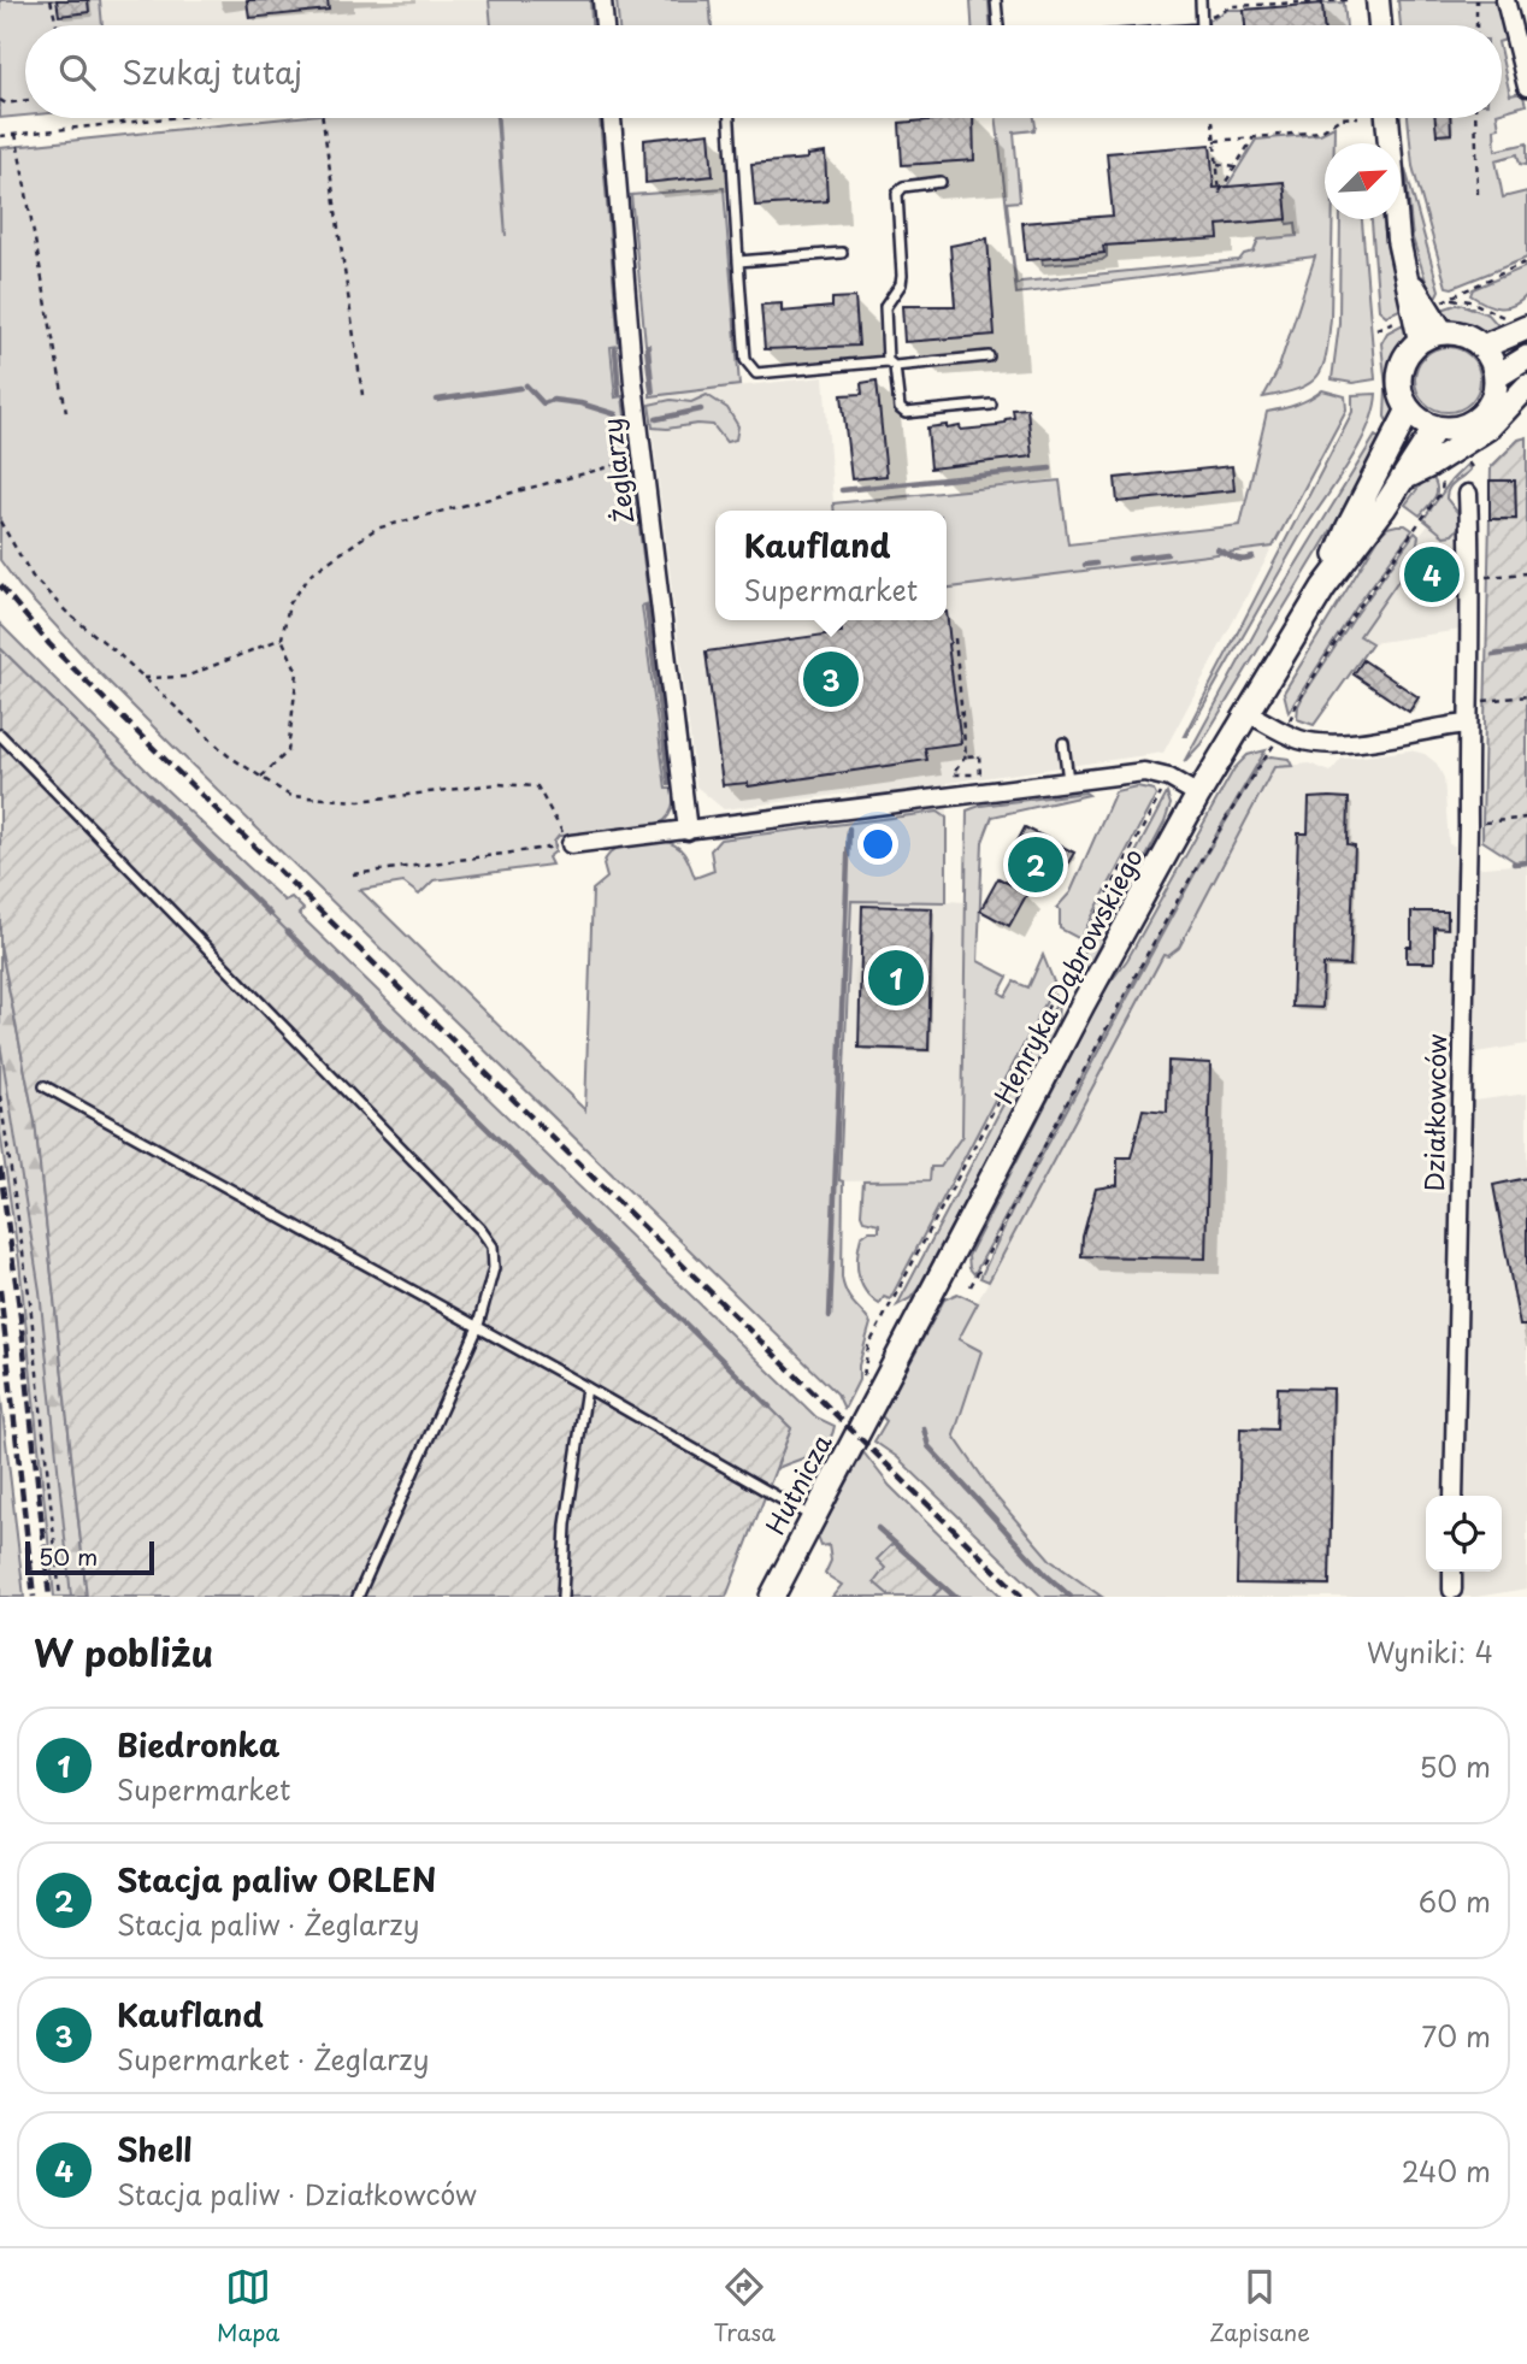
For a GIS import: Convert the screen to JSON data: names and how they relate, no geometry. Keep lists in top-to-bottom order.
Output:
{
  "streets": {
    "main road": ["Henryka Dąbrowskiego", "Hutnicza"],
    "street": ["Żeglarzy", "Działkowców"]
  },
  "crossings": [
    ["Henryka Dąbrowskiego", "Hutnicza"]
  ],
  "scale_bar": "50 m",
  "north": "top right",
  "page": {
    "search": "Szukaj tutaj",
    "popup": ["Kaufland", "Supermarket"],
    "pins": [
      "4",
      "3",
      "2",
      "1"
    ],
    "scale": "50 m",
    "heading": ["W pobliżu", "Wyniki: 4"],
    "list": [
      {
        "mark": "1",
        "name": "Biedronka",
        "note": "Supermarket",
        "value": "50 m"
      },
      {
        "mark": "2",
        "name": "Stacja paliw ORLEN",
        "note": "Stacja paliw · Żeglarzy",
        "value": "60 m"
      },
      {
        "mark": "3",
        "name": "Kaufland",
        "note": "Supermarket · Żeglarzy",
        "value": "70 m"
      },
      {
        "mark": "4",
        "name": "Shell",
        "note": "Stacja paliw · Działkowców",
        "value": "240 m"
      }
    ],
    "nav": ["Mapa", "Trasa", "Zapisane"]
  }
}
